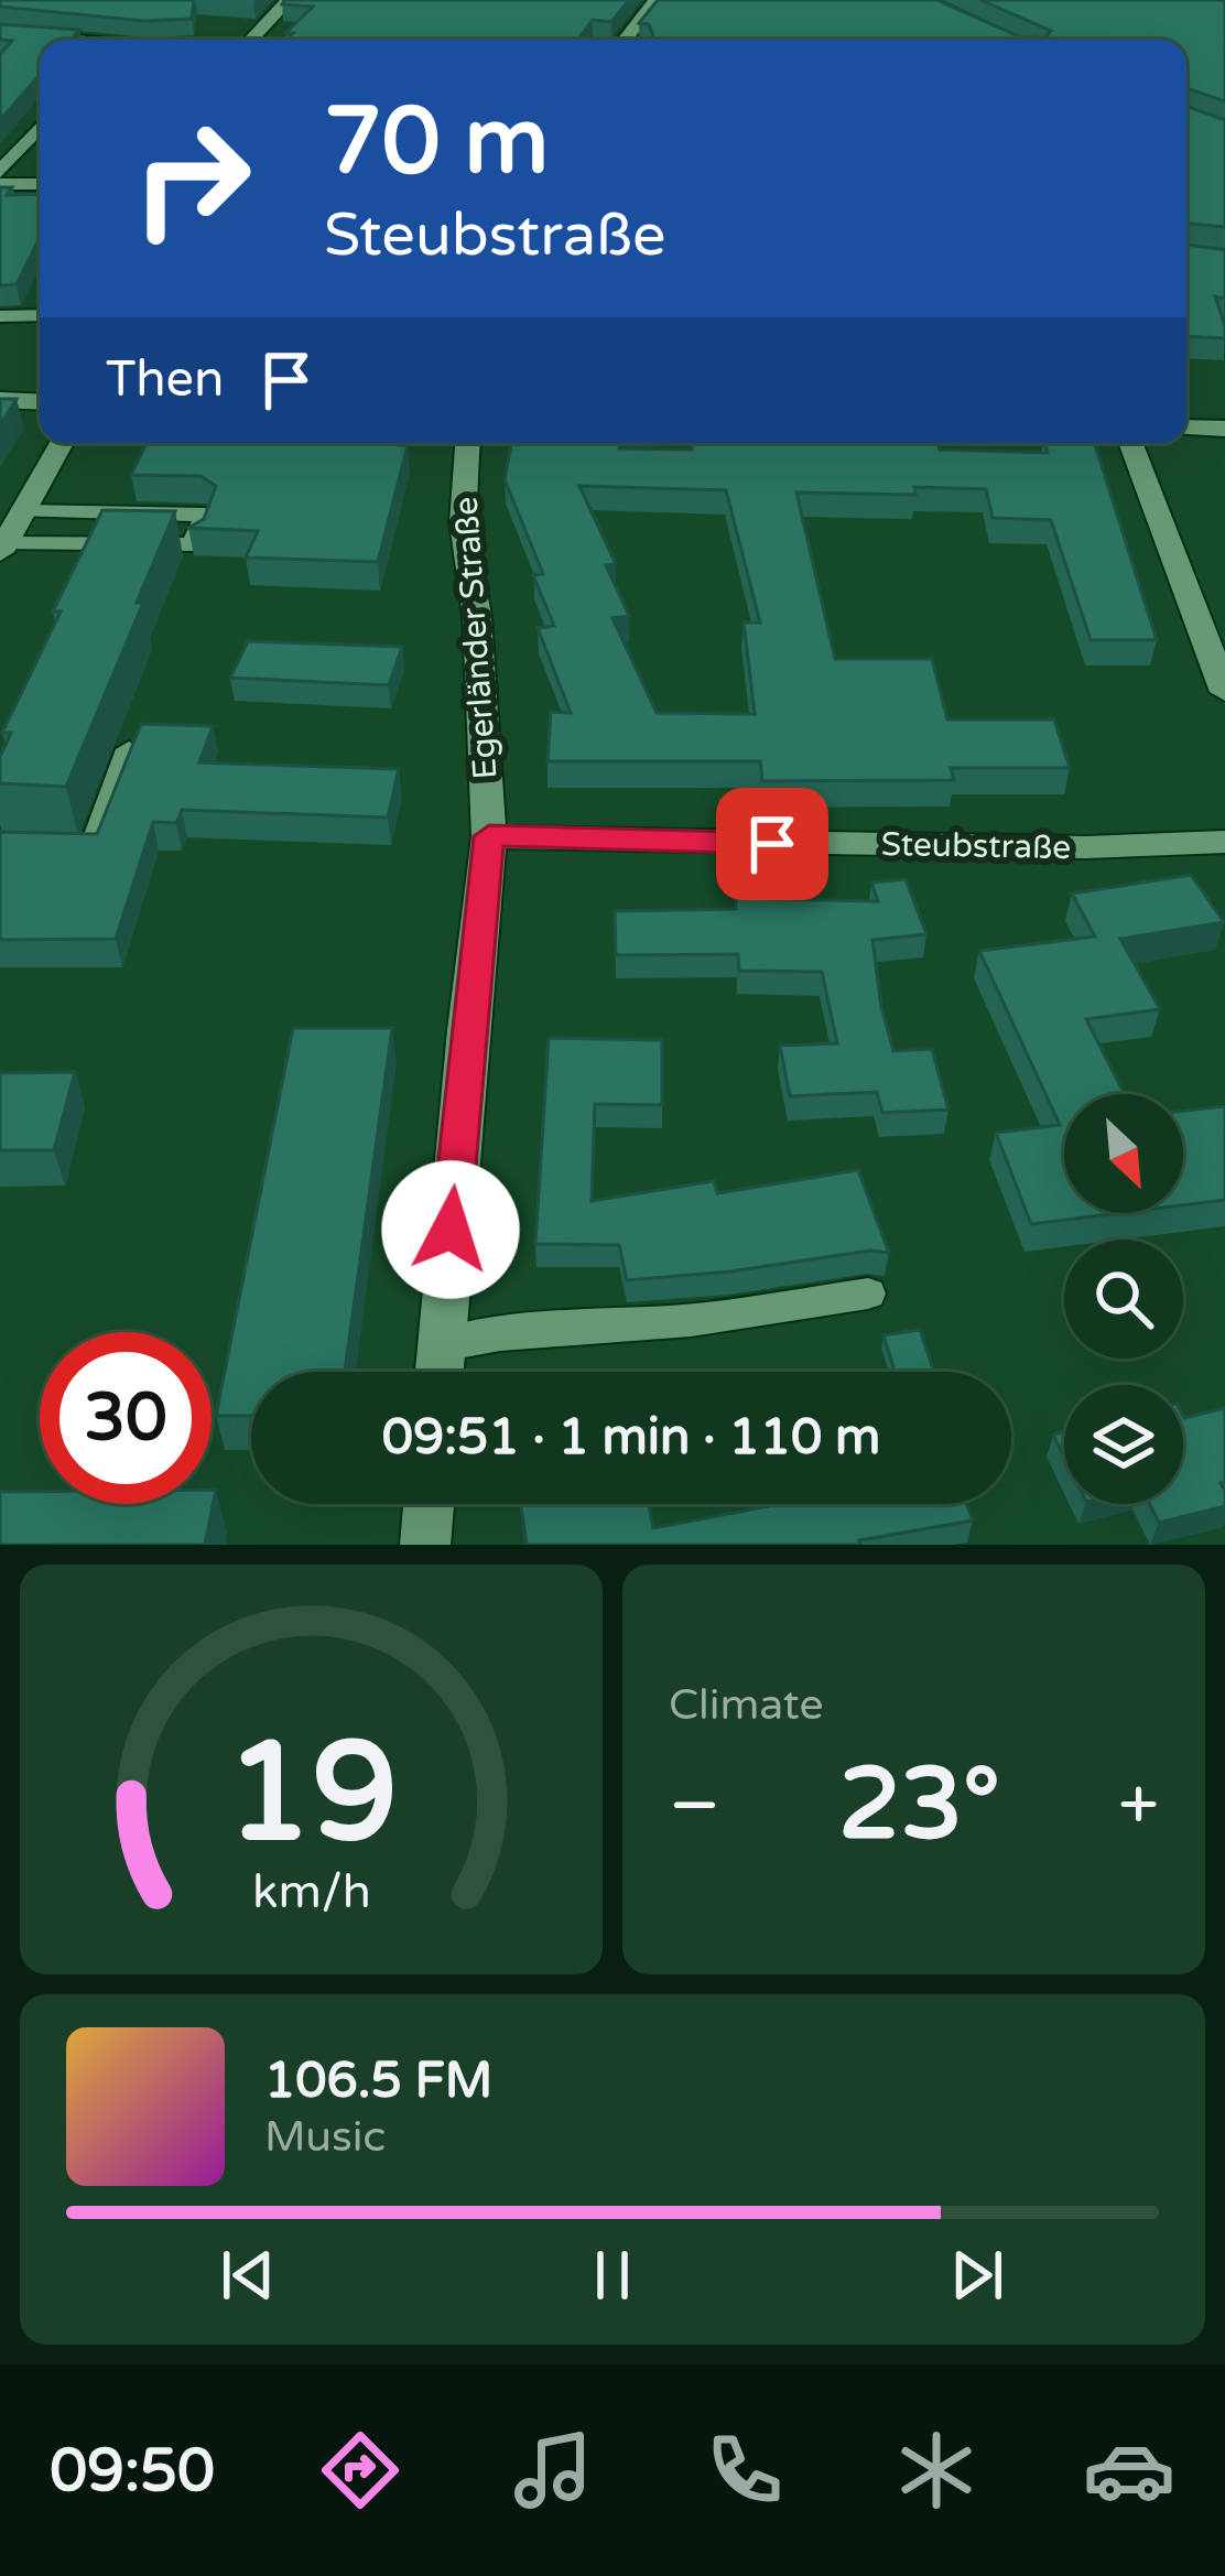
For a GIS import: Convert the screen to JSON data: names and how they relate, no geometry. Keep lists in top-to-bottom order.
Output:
{
  "streets": {
    "street": ["Egerländer Straße", "Steubstraße"]
  },
  "crossings": [
    ["Egerländer Straße", "Steubstraße"]
  ],
  "north": "bottom right",
  "page": {
    "turn": ["70 m", "Steubstraße"],
    "then": "Then",
    "limit": "30",
    "trip": "09:51 · 1 min · 110 m",
    "tile": "Climate",
    "heat": ["−", "23°", "+"],
    "song": ["106.5 FM", "Music"],
    "tabs": "09:50",
    "gauge": ["19", "km/h"]
  }
}
